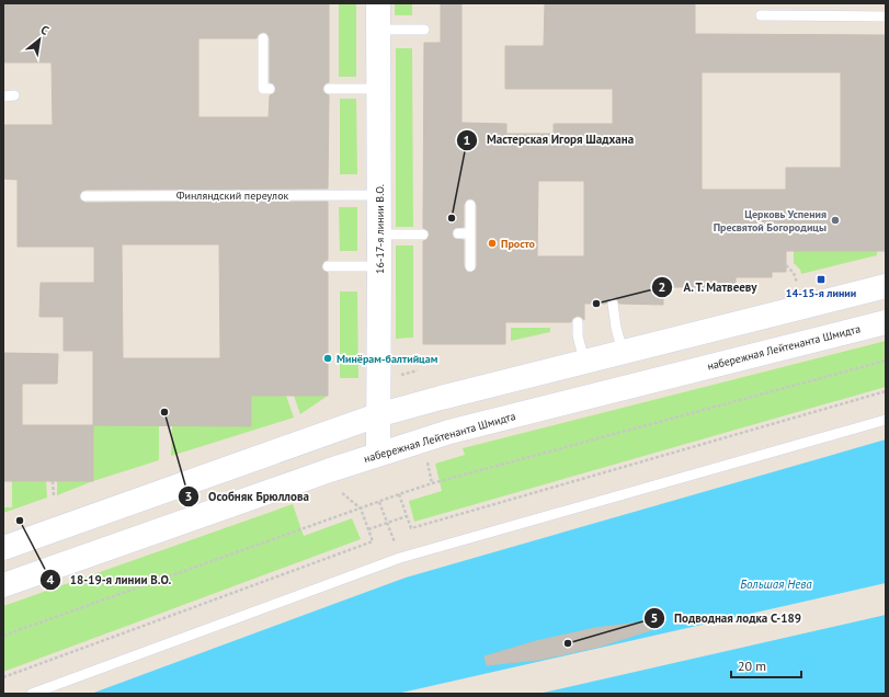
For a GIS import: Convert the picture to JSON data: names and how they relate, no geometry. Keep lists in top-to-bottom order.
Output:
{
  "streets": {
    "street": ["16-17-я линии В.О.", "набережная Лейтенанта Шмидта"],
    "lane": ["Финляндский переулок"]
  },
  "crossings": [
    ["Финляндский переулок", "16-17-я линии В.О."],
    ["16-17-я линии В.О.", "набережная Лейтенанта Шмидта"]
  ],
  "water": ["Большая Нева"],
  "places": {
    "other": [
      "Мастерская Игоря Шадхана",
      "Церковь Успения Пресвятой Богородицы",
      "Просто",
      "А. Т. Матвееву",
      "Минёрам-балтийцам",
      "Особняк Брюллова",
      "18-19-я линии В.О.",
      "Подводная лодка С-189"
    ],
    "transit": ["14-15-я линии"]
  },
  "scale_bar": "20 m",
  "north": "top right"
}
